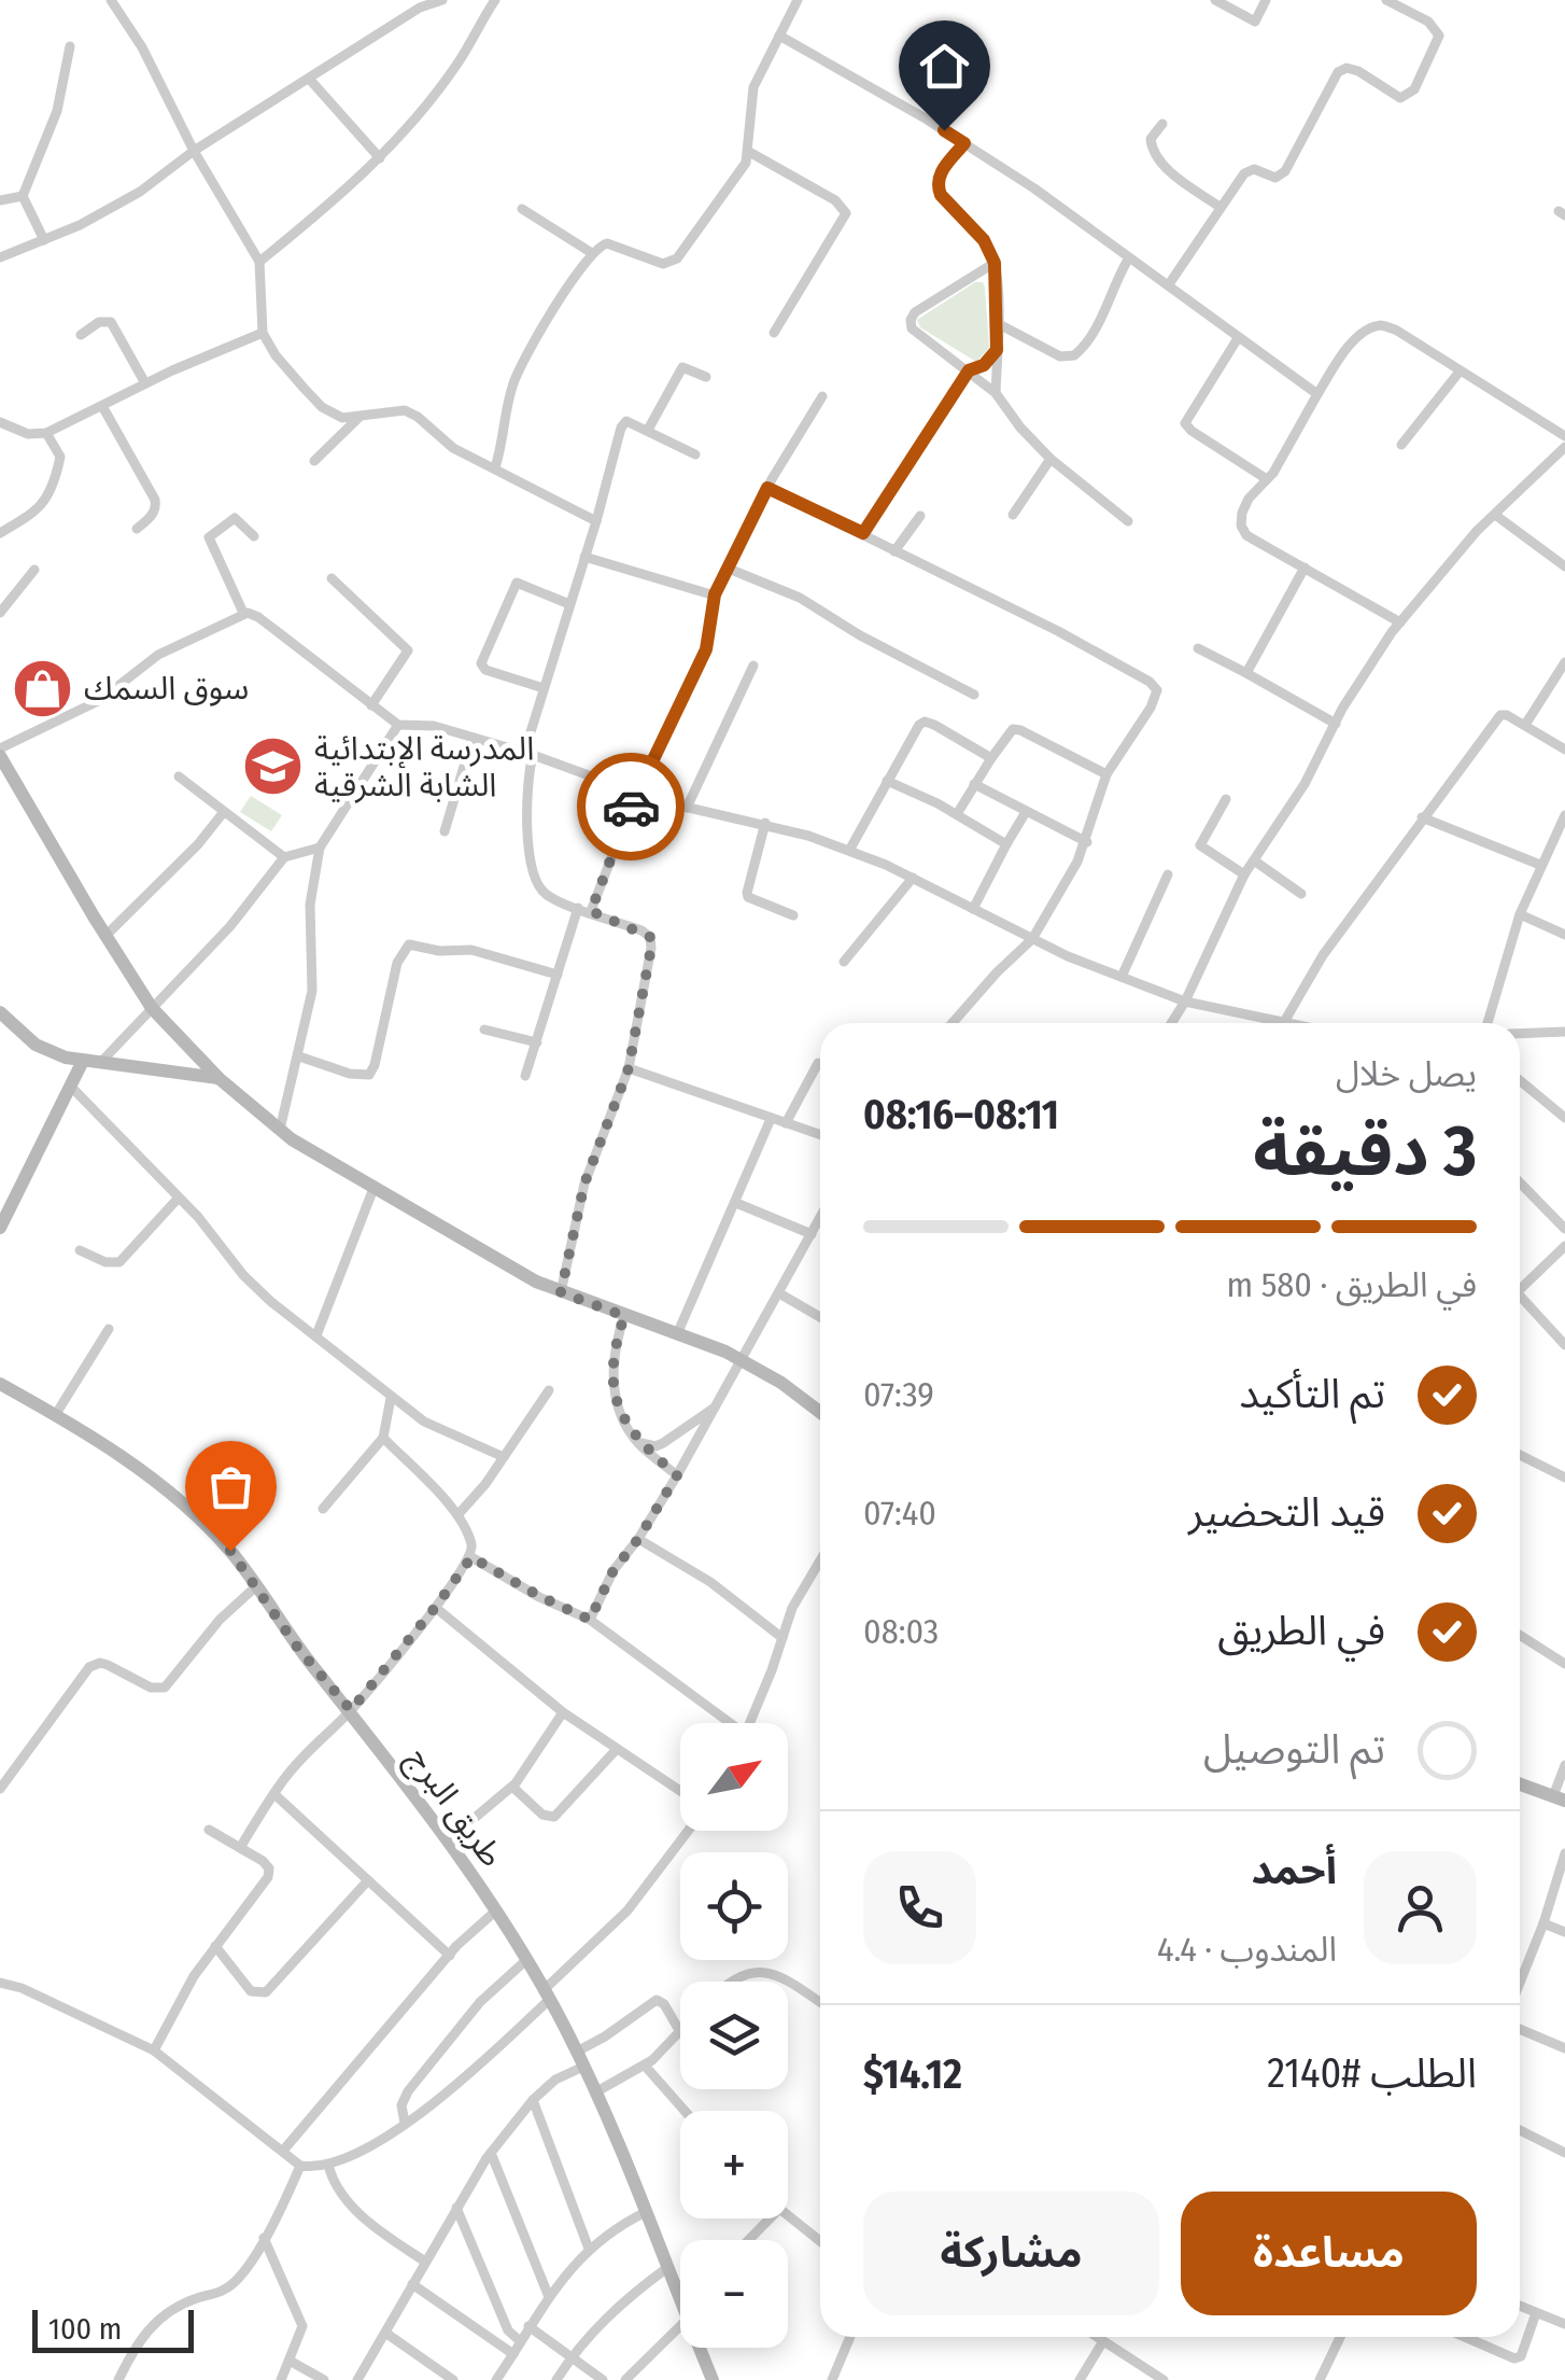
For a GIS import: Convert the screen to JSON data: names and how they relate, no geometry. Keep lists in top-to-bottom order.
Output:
{
  "streets": {
    "street": ["طريق البرج"]
  },
  "places": {
    "shop": ["سوق السمك"],
    "school or university": ["المدرسة الإبتدائية الشابة الشرقية"]
  },
  "scale_bar": "100 m",
  "north": "top right",
  "page": {
    "heading": ["3 دقيقة", "يصل خلال", "08:11–08:16"],
    "panel": [
      "أحمد",
      "المندوب · 4.4",
      "الطلب #2140",
      "$14.12"
    ],
    "bar": "في الطريق · 580 m",
    "list": [
      ["تم التأكيد", "07:39"],
      ["قيد التحضير", "07:40"],
      ["في الطريق", "08:03"],
      "تم التوصيل"
    ],
    "map_buttons": ["+", "−"],
    "buttons": ["مساعدة", "مشاركة"],
    "scale": "100 m"
  }
}
